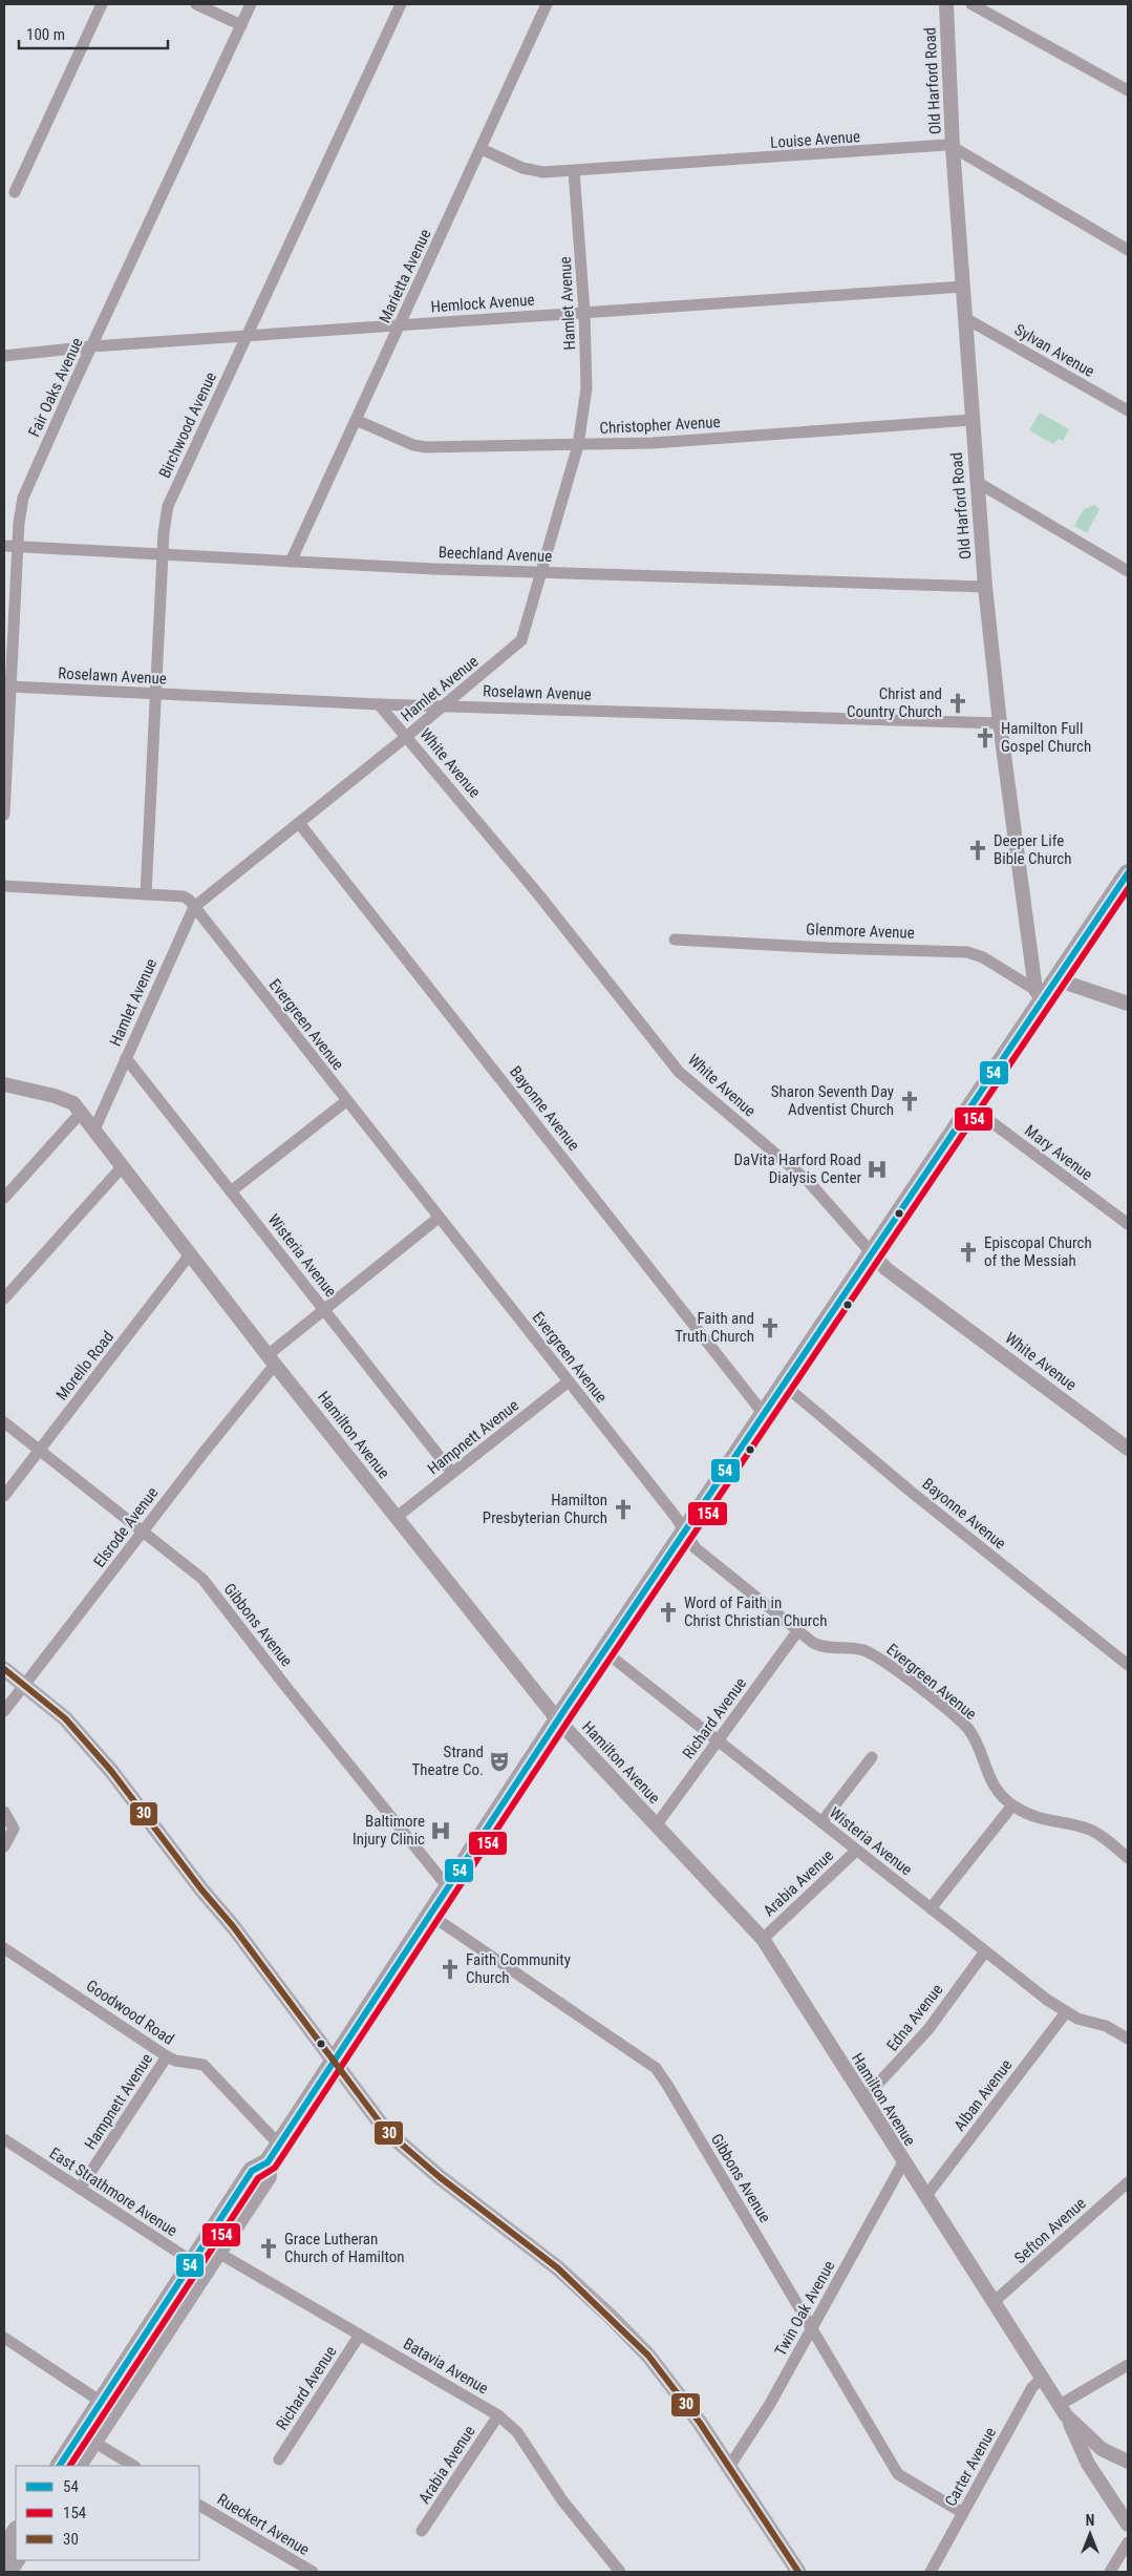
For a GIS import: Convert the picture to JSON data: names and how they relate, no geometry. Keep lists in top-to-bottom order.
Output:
{
  "streets": {
    "street": [
      "Old Harford Road",
      "Louise Avenue",
      "Marietta Avenue",
      "Hemlock Avenue",
      "Hamlet Avenue",
      "Sylvan Avenue",
      "Fair Oaks Avenue",
      "Birchwood Avenue",
      "Christopher Avenue",
      "Beechland Avenue",
      "Roselawn Avenue",
      "White Avenue",
      "Glenmore Avenue",
      "Evergreen Avenue",
      "Bayonne Avenue",
      "Mary Avenue",
      "Wisteria Avenue",
      "Morello Road",
      "Hamilton Avenue",
      "Hampnett Avenue",
      "Elsrode Avenue",
      "Gibbons Avenue",
      "Richard Avenue",
      "Arabia Avenue",
      "Goodwood Road",
      "Edna Avenue",
      "Alban Avenue",
      "East Strathmore Avenue",
      "Sefton Avenue",
      "Twin Oak Avenue",
      "Batavia Avenue",
      "Carter Avenue",
      "Rueckert Avenue"
    ]
  },
  "crossings": [
    ["Old Harford Road", "Louise Avenue"],
    ["Old Harford Road", "Hemlock Avenue"],
    ["Old Harford Road", "Sylvan Avenue"],
    ["Old Harford Road", "Christopher Avenue"],
    ["Old Harford Road", "Beechland Avenue"],
    ["Old Harford Road", "Roselawn Avenue"],
    ["Old Harford Road", "Glenmore Avenue"],
    ["Louise Avenue", "Marietta Avenue"],
    ["Louise Avenue", "Hamlet Avenue"],
    ["Marietta Avenue", "Hemlock Avenue"],
    ["Marietta Avenue", "Christopher Avenue"],
    ["Marietta Avenue", "Beechland Avenue"],
    ["Hemlock Avenue", "Hamlet Avenue"],
    ["Hemlock Avenue", "Fair Oaks Avenue"],
    ["Hemlock Avenue", "Birchwood Avenue"],
    ["Hamlet Avenue", "Christopher Avenue"],
    ["Hamlet Avenue", "Beechland Avenue"],
    ["Hamlet Avenue", "Roselawn Avenue"],
    ["Hamlet Avenue", "White Avenue"],
    ["Hamlet Avenue", "Evergreen Avenue"],
    ["Hamlet Avenue", "Bayonne Avenue"],
    ["Hamlet Avenue", "Wisteria Avenue"],
    ["Hamlet Avenue", "Hamilton Avenue"],
    ["Fair Oaks Avenue", "Beechland Avenue"],
    ["Fair Oaks Avenue", "Roselawn Avenue"],
    ["Birchwood Avenue", "Beechland Avenue"],
    ["Birchwood Avenue", "Roselawn Avenue"],
    ["Birchwood Avenue", "Evergreen Avenue"],
    ["Roselawn Avenue", "White Avenue"],
    ["Evergreen Avenue", "Hampnett Avenue"],
    ["Evergreen Avenue", "Elsrode Avenue"],
    ["Evergreen Avenue", "Richard Avenue"],
    ["Wisteria Avenue", "Hampnett Avenue"],
    ["Wisteria Avenue", "Elsrode Avenue"],
    ["Wisteria Avenue", "Richard Avenue"],
    ["Wisteria Avenue", "Arabia Avenue"],
    ["Wisteria Avenue", "Edna Avenue"],
    ["Wisteria Avenue", "Alban Avenue"],
    ["Morello Road", "Hamilton Avenue"],
    ["Morello Road", "Gibbons Avenue"],
    ["Hamilton Avenue", "Hampnett Avenue"],
    ["Hamilton Avenue", "Elsrode Avenue"],
    ["Hamilton Avenue", "Richard Avenue"],
    ["Hamilton Avenue", "Arabia Avenue"],
    ["Hamilton Avenue", "Edna Avenue"],
    ["Hamilton Avenue", "Alban Avenue"],
    ["Hamilton Avenue", "Sefton Avenue"],
    ["Hamilton Avenue", "Twin Oak Avenue"],
    ["Hamilton Avenue", "Carter Avenue"],
    ["Hampnett Avenue", "Goodwood Road"],
    ["Hampnett Avenue", "East Strathmore Avenue"],
    ["Elsrode Avenue", "Gibbons Avenue"],
    ["Gibbons Avenue", "Twin Oak Avenue"],
    ["Gibbons Avenue", "Carter Avenue"],
    ["Richard Avenue", "Batavia Avenue"],
    ["Arabia Avenue", "Batavia Avenue"]
  ],
  "places": {
    "church": [
      "Christ and Country Church",
      "Hamilton Full Gospel Church",
      "Deeper Life Bible Church",
      "Sharon Seventh Day Adventist Church",
      "Episcopal Church of the Messiah",
      "Faith and Truth Church",
      "Hamilton Presbyterian Church",
      "Word of Faith in Christ Christian Church",
      "Faith Community Church",
      "Grace Lutheran Church of Hamilton"
    ],
    "hospital": ["DaVita Harford Road Dialysis Center", "Baltimore Injury Clinic"],
    "theatre": ["Strand Theatre Co."]
  },
  "lines": ["transit line 54", "transit line 154", "transit line 30"],
  "legend": ["54", "154", "30"],
  "scale_bar": "100 m",
  "north": "top"
}
